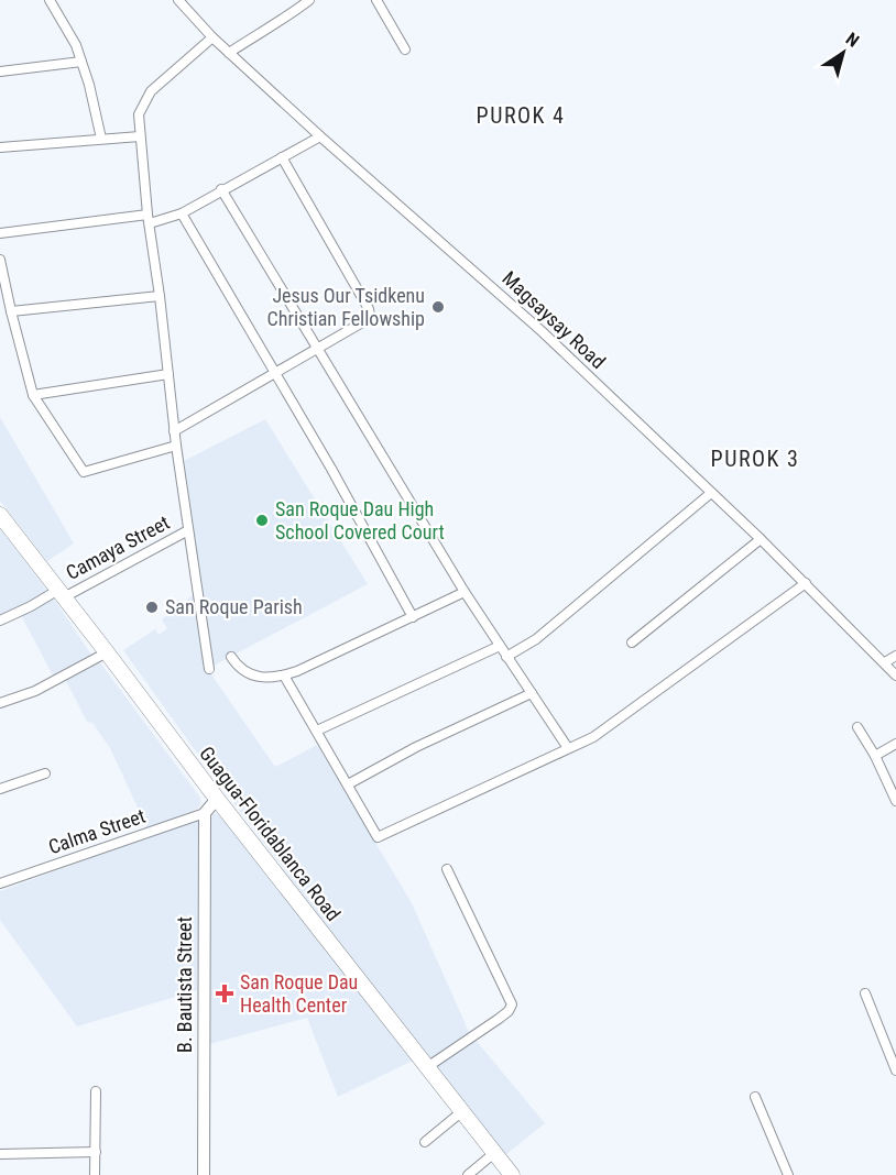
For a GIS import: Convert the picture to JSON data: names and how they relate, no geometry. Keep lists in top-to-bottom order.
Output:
{
  "streets": {
    "main road": ["Guagua-Floridablanca Road"],
    "street": [
      "Magsaysay Road",
      "Camaya Street",
      "Calma Street",
      "B. Bautista Street"
    ]
  },
  "crossings": [
    ["Camaya Street", "Guagua-Floridablanca Road"],
    ["Calma Street", "B. Bautista Street"]
  ],
  "districts": ["PUROK 4", "PUROK 3"],
  "places": {
    "other": ["Jesus Our Tsidkenu Christian Fellowship", "San Roque Dau High School Covered Court", "San Roque Parish"],
    "health": ["San Roque Dau Health Center"]
  },
  "north": "top right"
}
